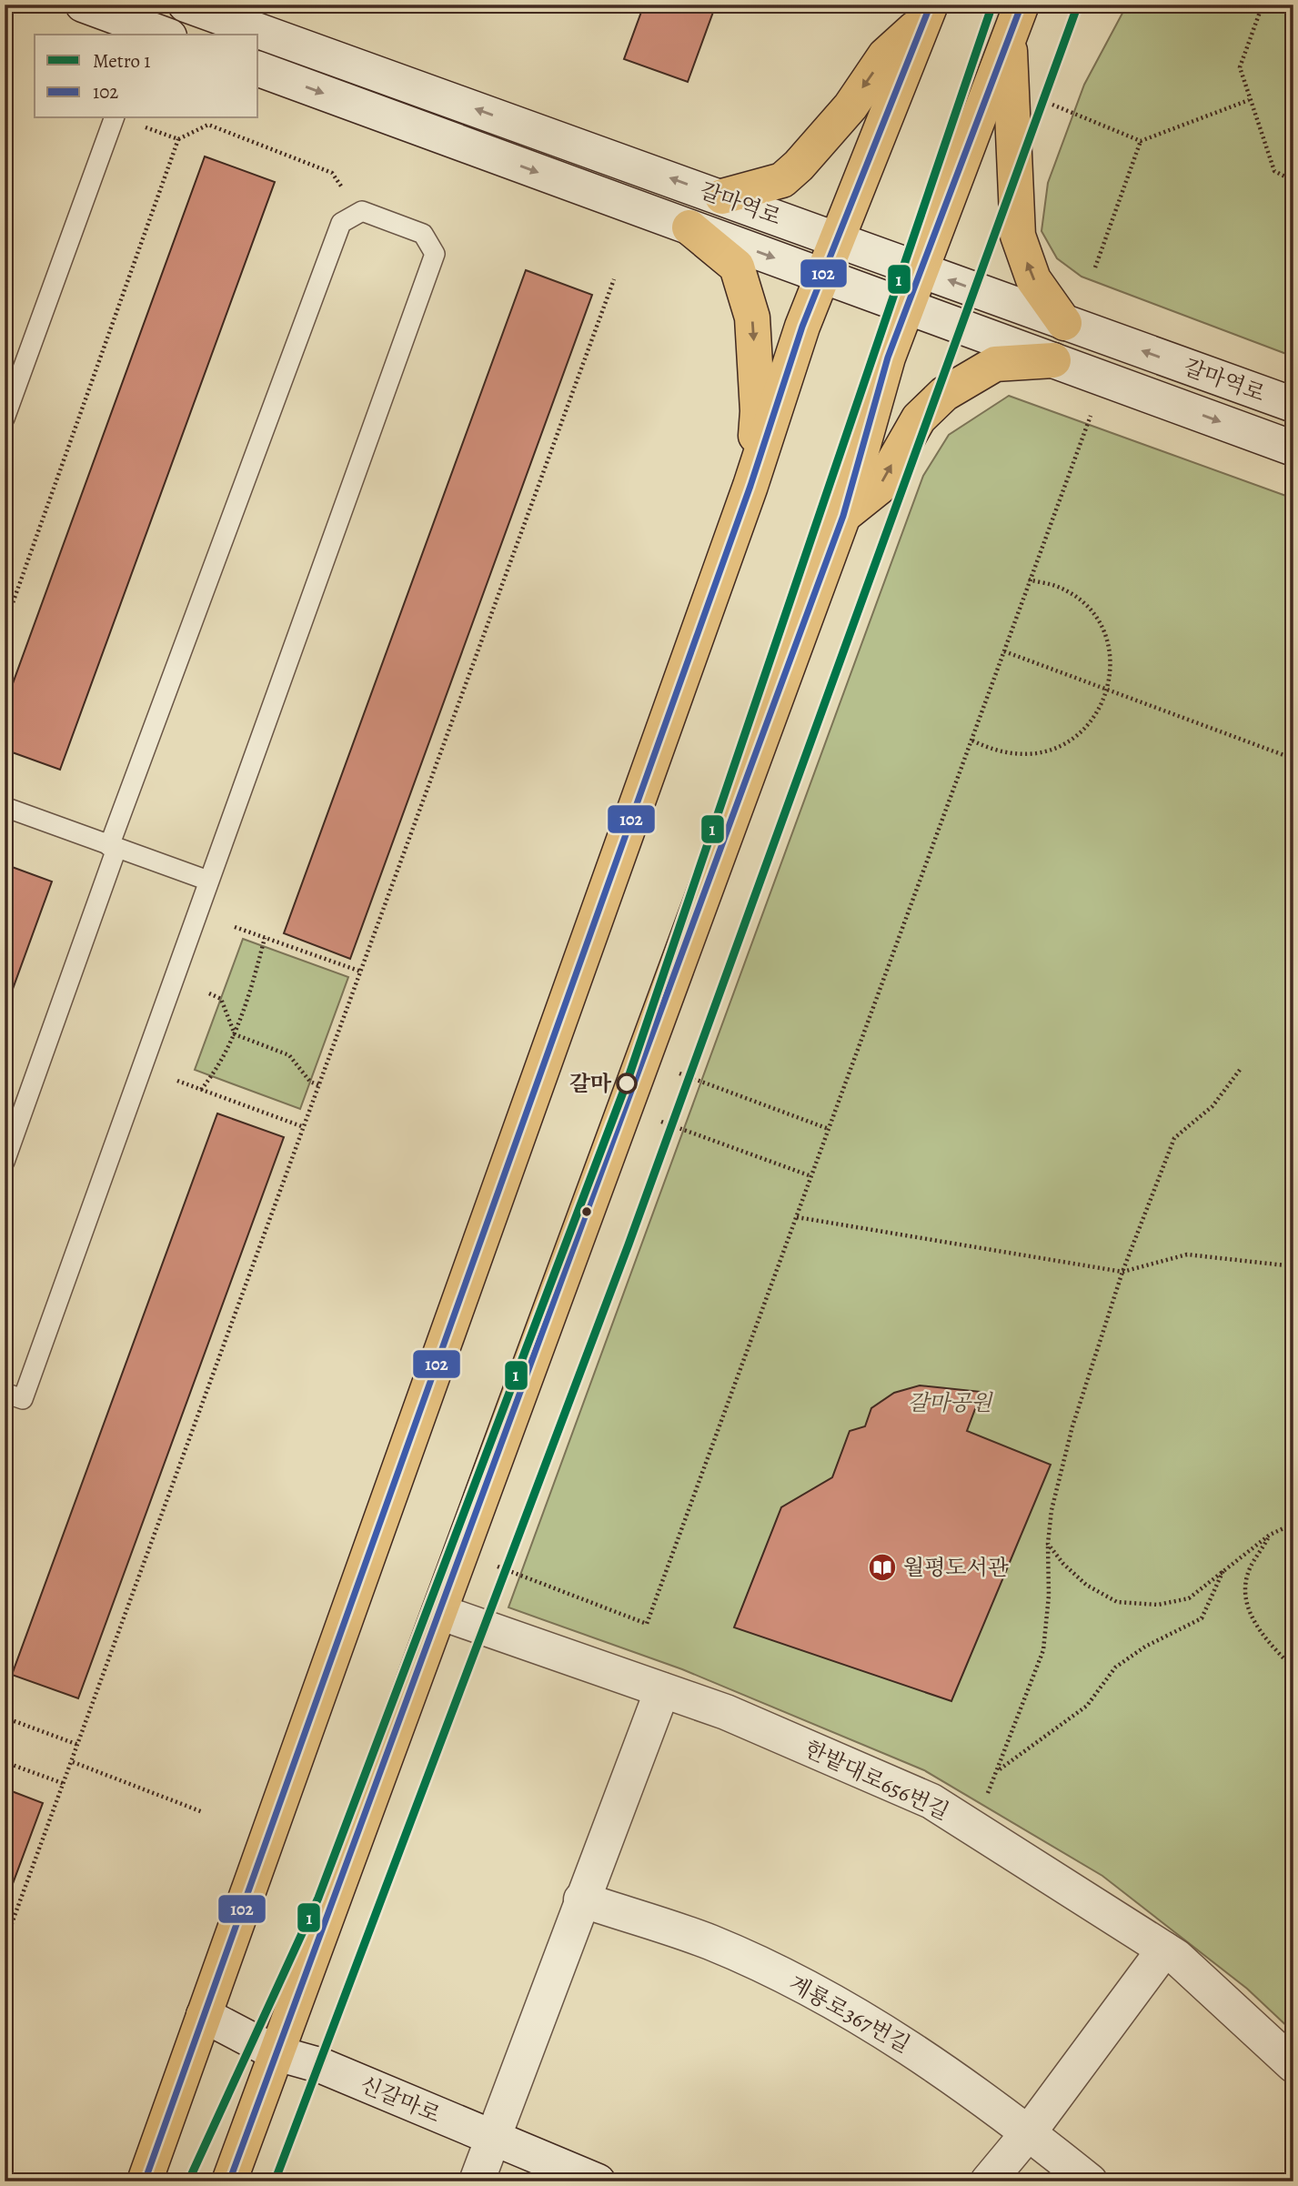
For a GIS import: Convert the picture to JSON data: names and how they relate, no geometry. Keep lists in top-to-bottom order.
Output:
{
  "streets": {
    "street": [
      "갈마역로",
      "한밭대로656번길",
      "계룡로367번길",
      "신갈마로"
    ]
  },
  "parks": ["갈마공원"],
  "places": {
    "other": ["갈마"],
    "library": ["월평도서관"]
  },
  "lines": ["metro line 1", "transit line 102"],
  "legend": ["Metro 1", "102"]
}
